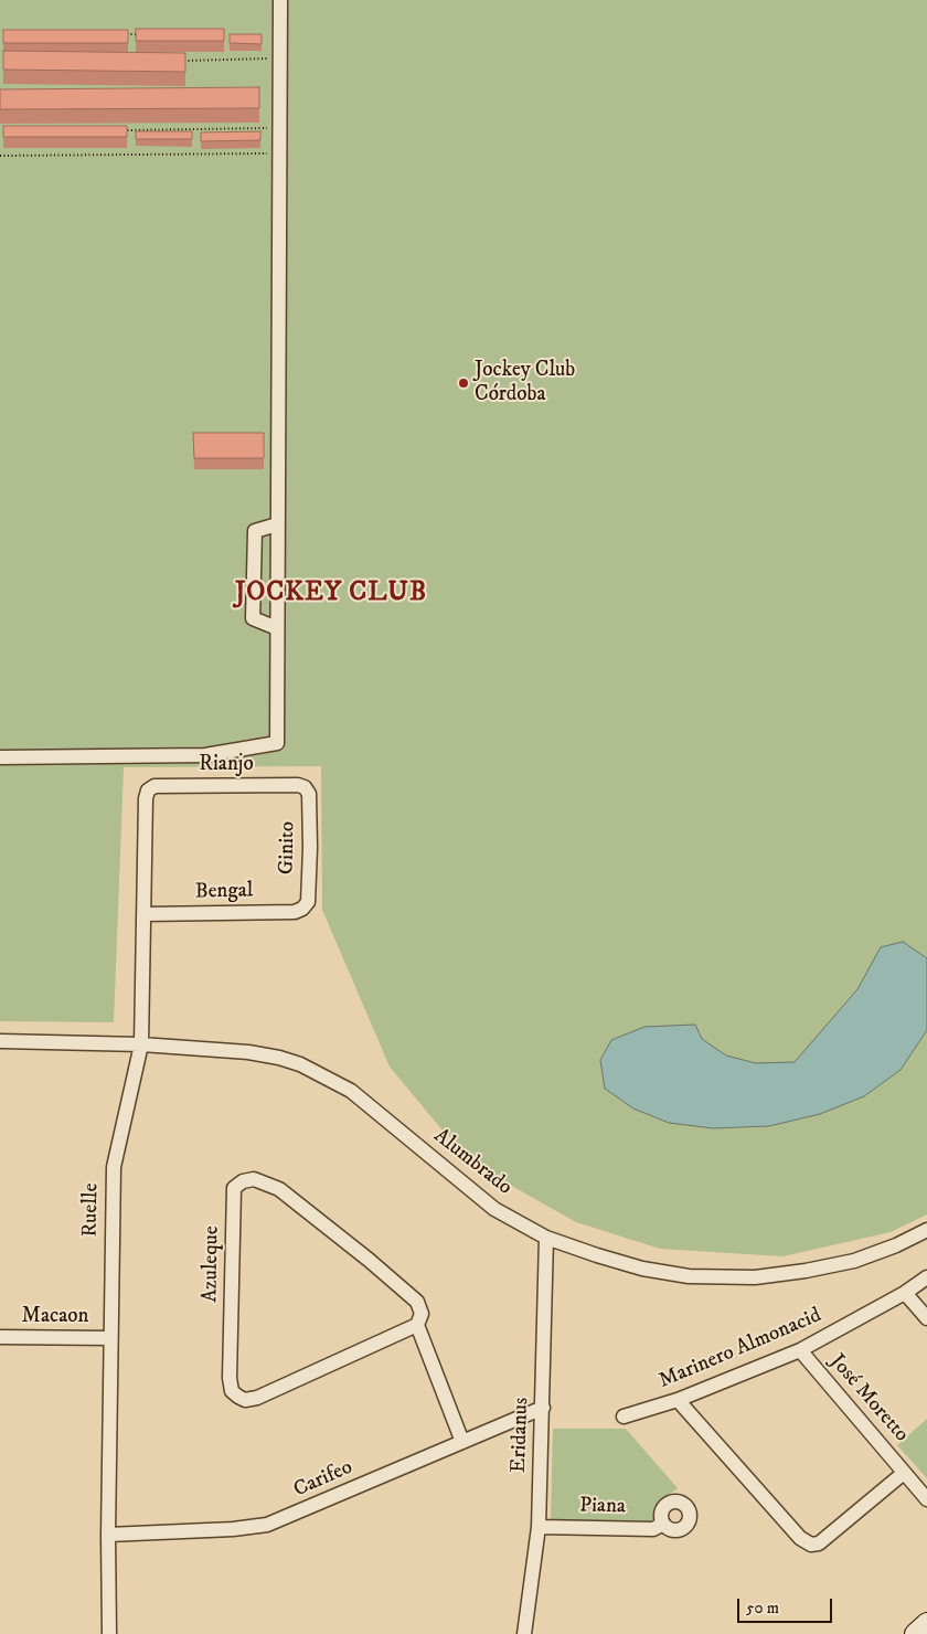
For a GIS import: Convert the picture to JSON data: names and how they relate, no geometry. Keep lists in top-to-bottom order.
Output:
{
  "streets": {
    "street": [
      "Rianjo",
      "Ginito",
      "Bengal",
      "Alumbrado",
      "Ruelle",
      "Azuleque",
      "Macaon",
      "Marinero Almonacid",
      "José Moretto",
      "Eridanus",
      "Carifeo",
      "Piana"
    ]
  },
  "crossings": [
    ["Rianjo", "Ginito"],
    ["Rianjo", "Ruelle"],
    ["Ginito", "Bengal"],
    ["Bengal", "Ruelle"],
    ["Alumbrado", "Ruelle"],
    ["Alumbrado", "Eridanus"],
    ["Ruelle", "Macaon"],
    ["Ruelle", "Carifeo"],
    ["Azuleque", "Carifeo"],
    ["Marinero Almonacid", "José Moretto"],
    ["Eridanus", "Carifeo"],
    ["Eridanus", "Piana"]
  ],
  "districts": ["JOCKEY CLUB"],
  "places": ["Jockey Club Córdoba"],
  "scale_bar": "50 m"
}
